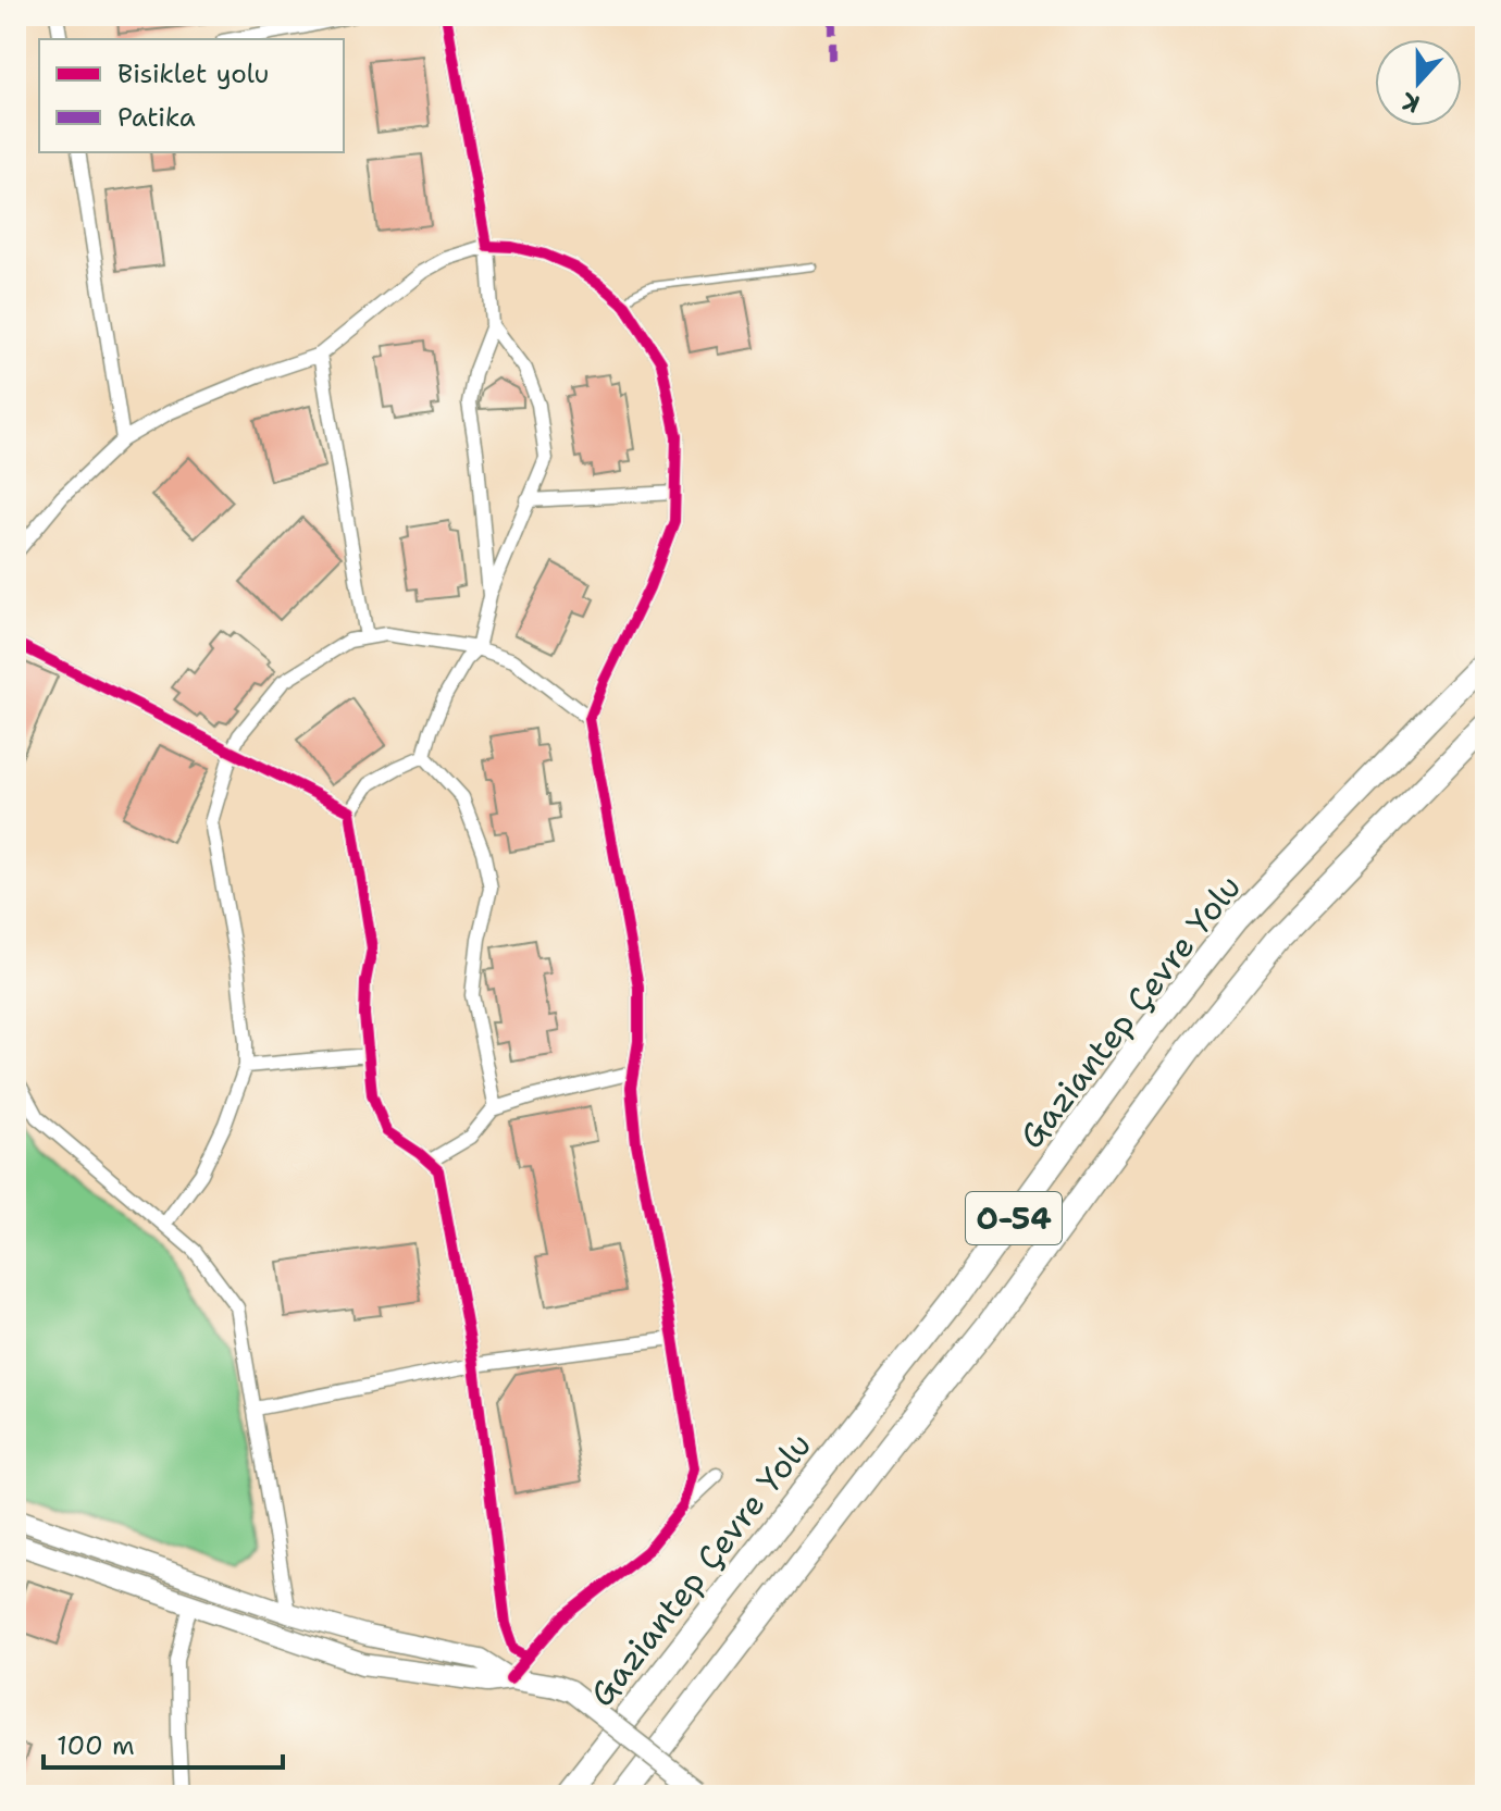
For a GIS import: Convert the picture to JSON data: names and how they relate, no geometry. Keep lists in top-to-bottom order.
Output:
{
  "streets": {
    "highway": ["Gaziantep Çevre Yolu", "O-54"]
  },
  "legend": ["Bisiklet yolu", "Patika"],
  "scale_bar": "100 m",
  "north": "bottom"
}
